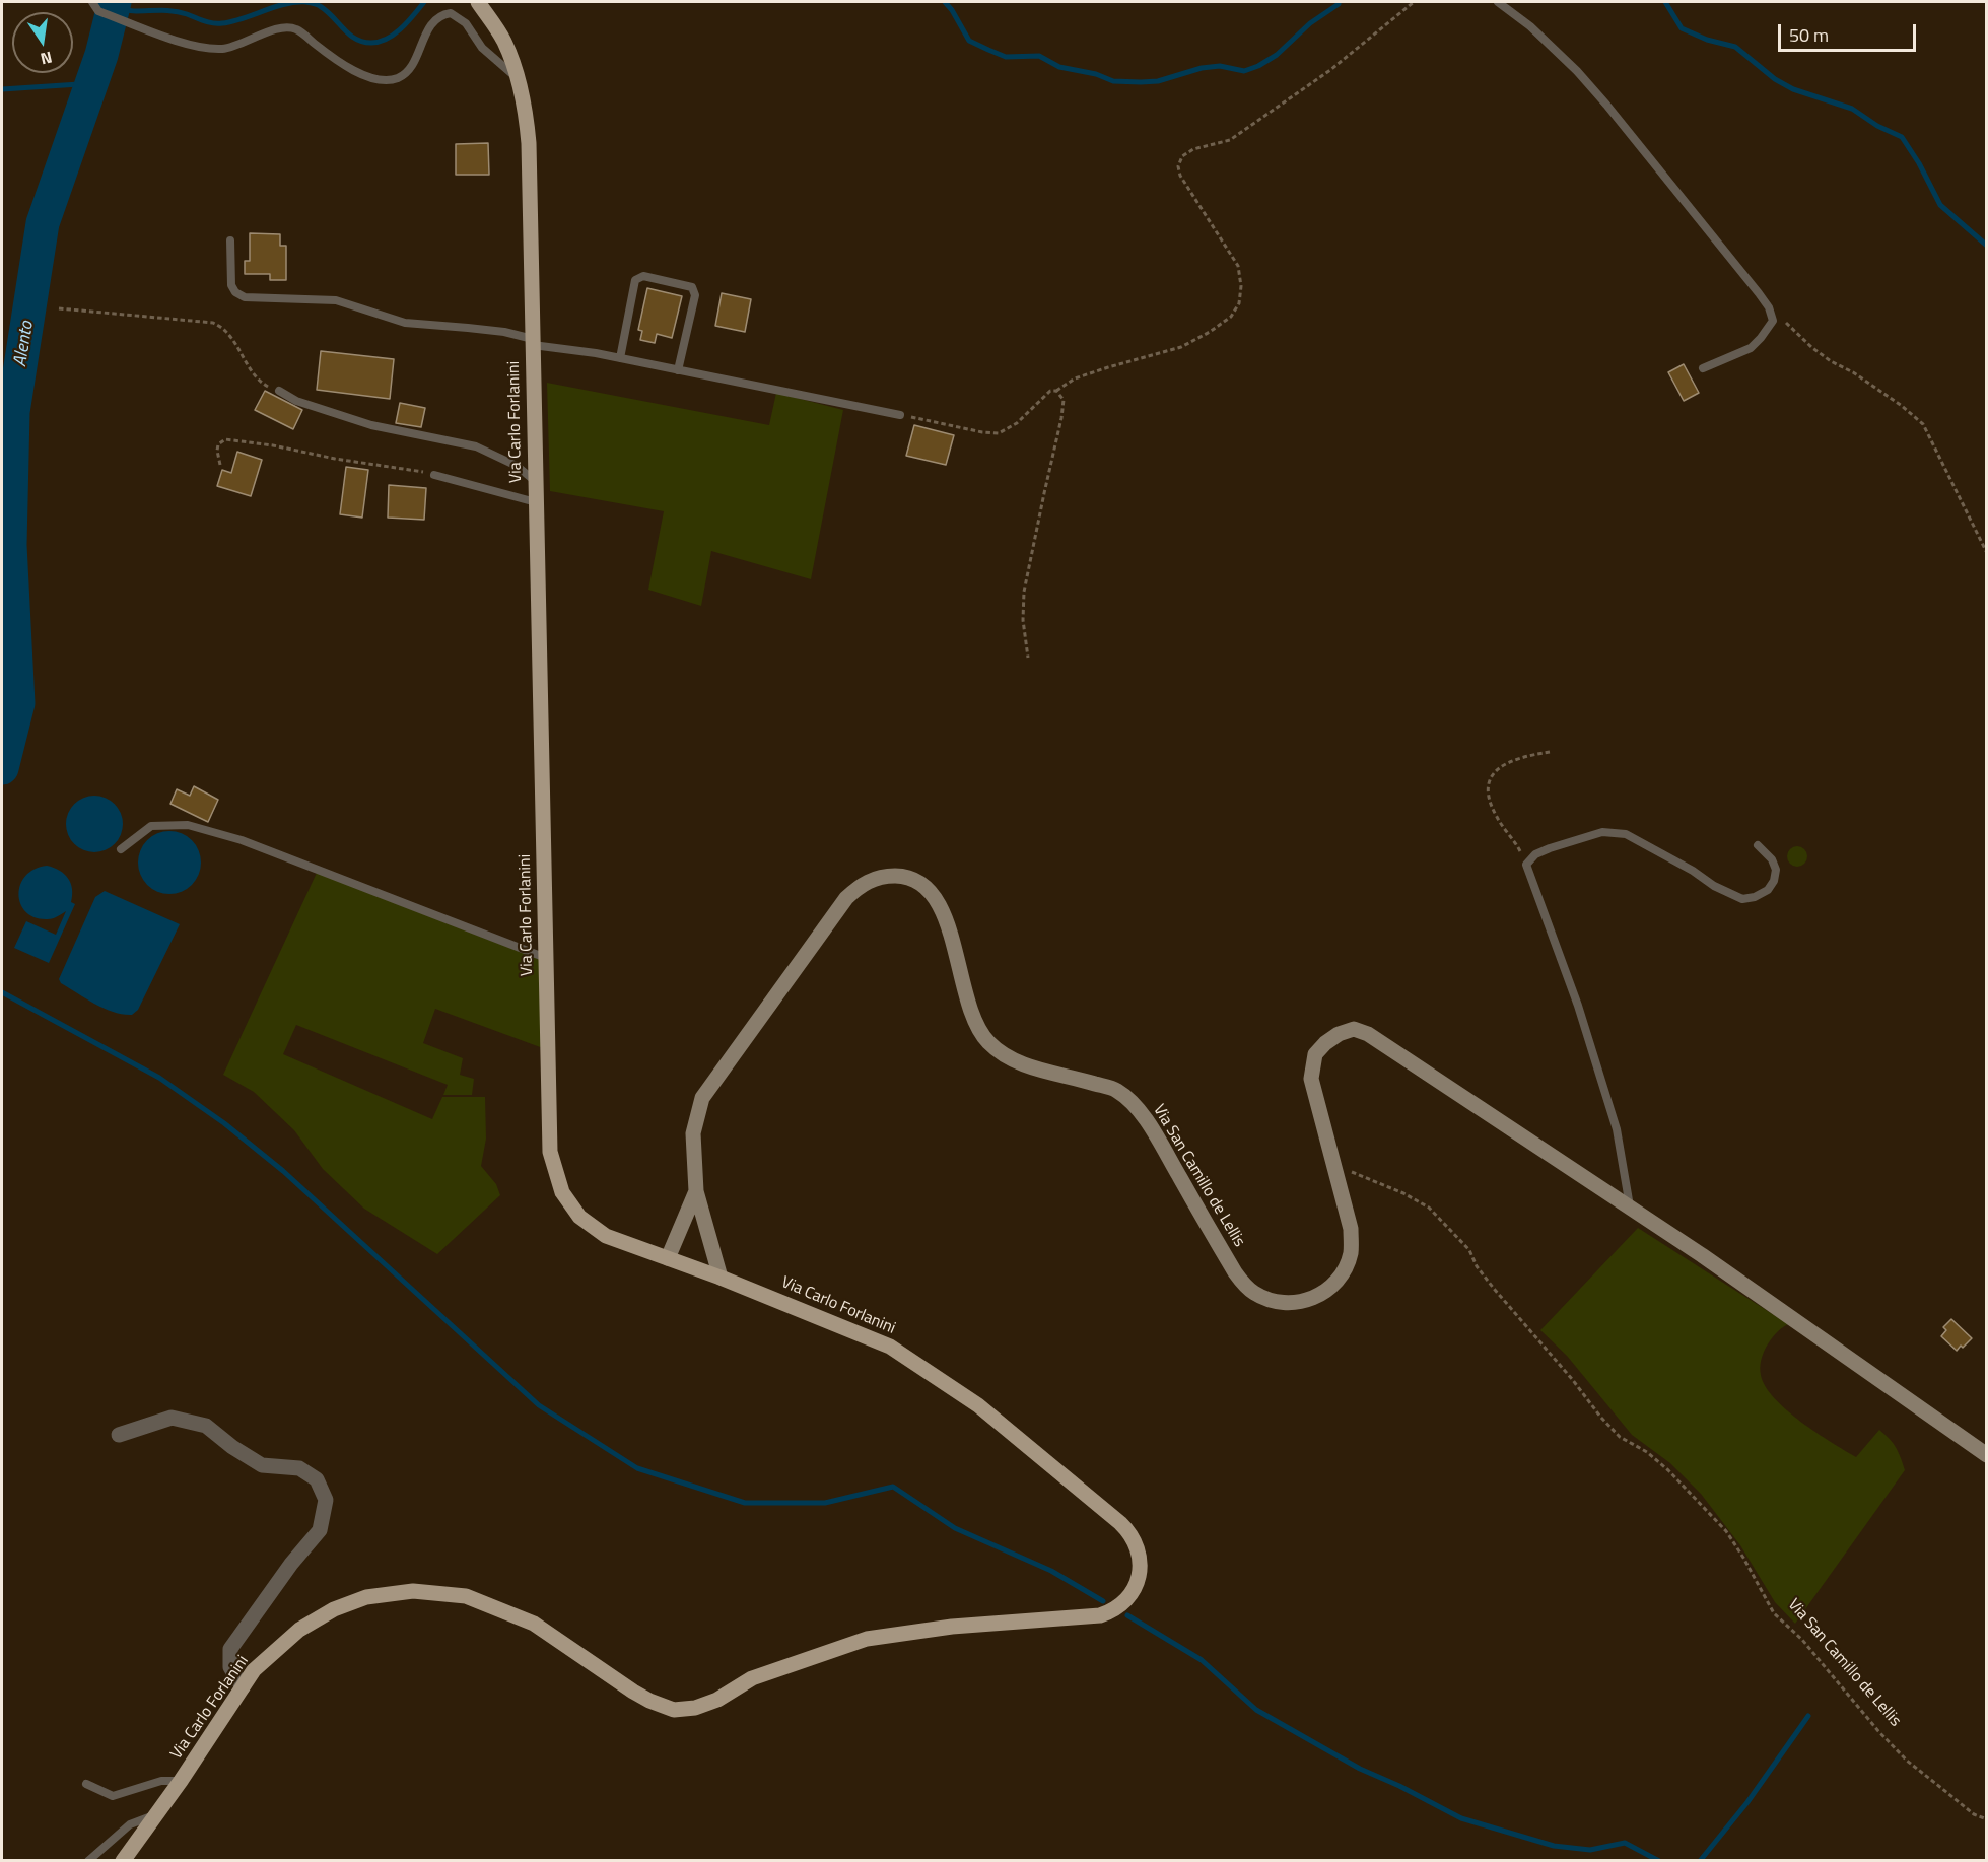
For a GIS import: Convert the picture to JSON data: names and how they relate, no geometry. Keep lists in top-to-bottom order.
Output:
{
  "streets": {
    "main road": ["Via Carlo Forlanini", "Via San Camillo de Lellis"]
  },
  "crossings": [
    ["Via Carlo Forlanini", "Via San Camillo de Lellis"]
  ],
  "water": ["Alento"],
  "scale_bar": "50 m",
  "north": "bottom"
}
